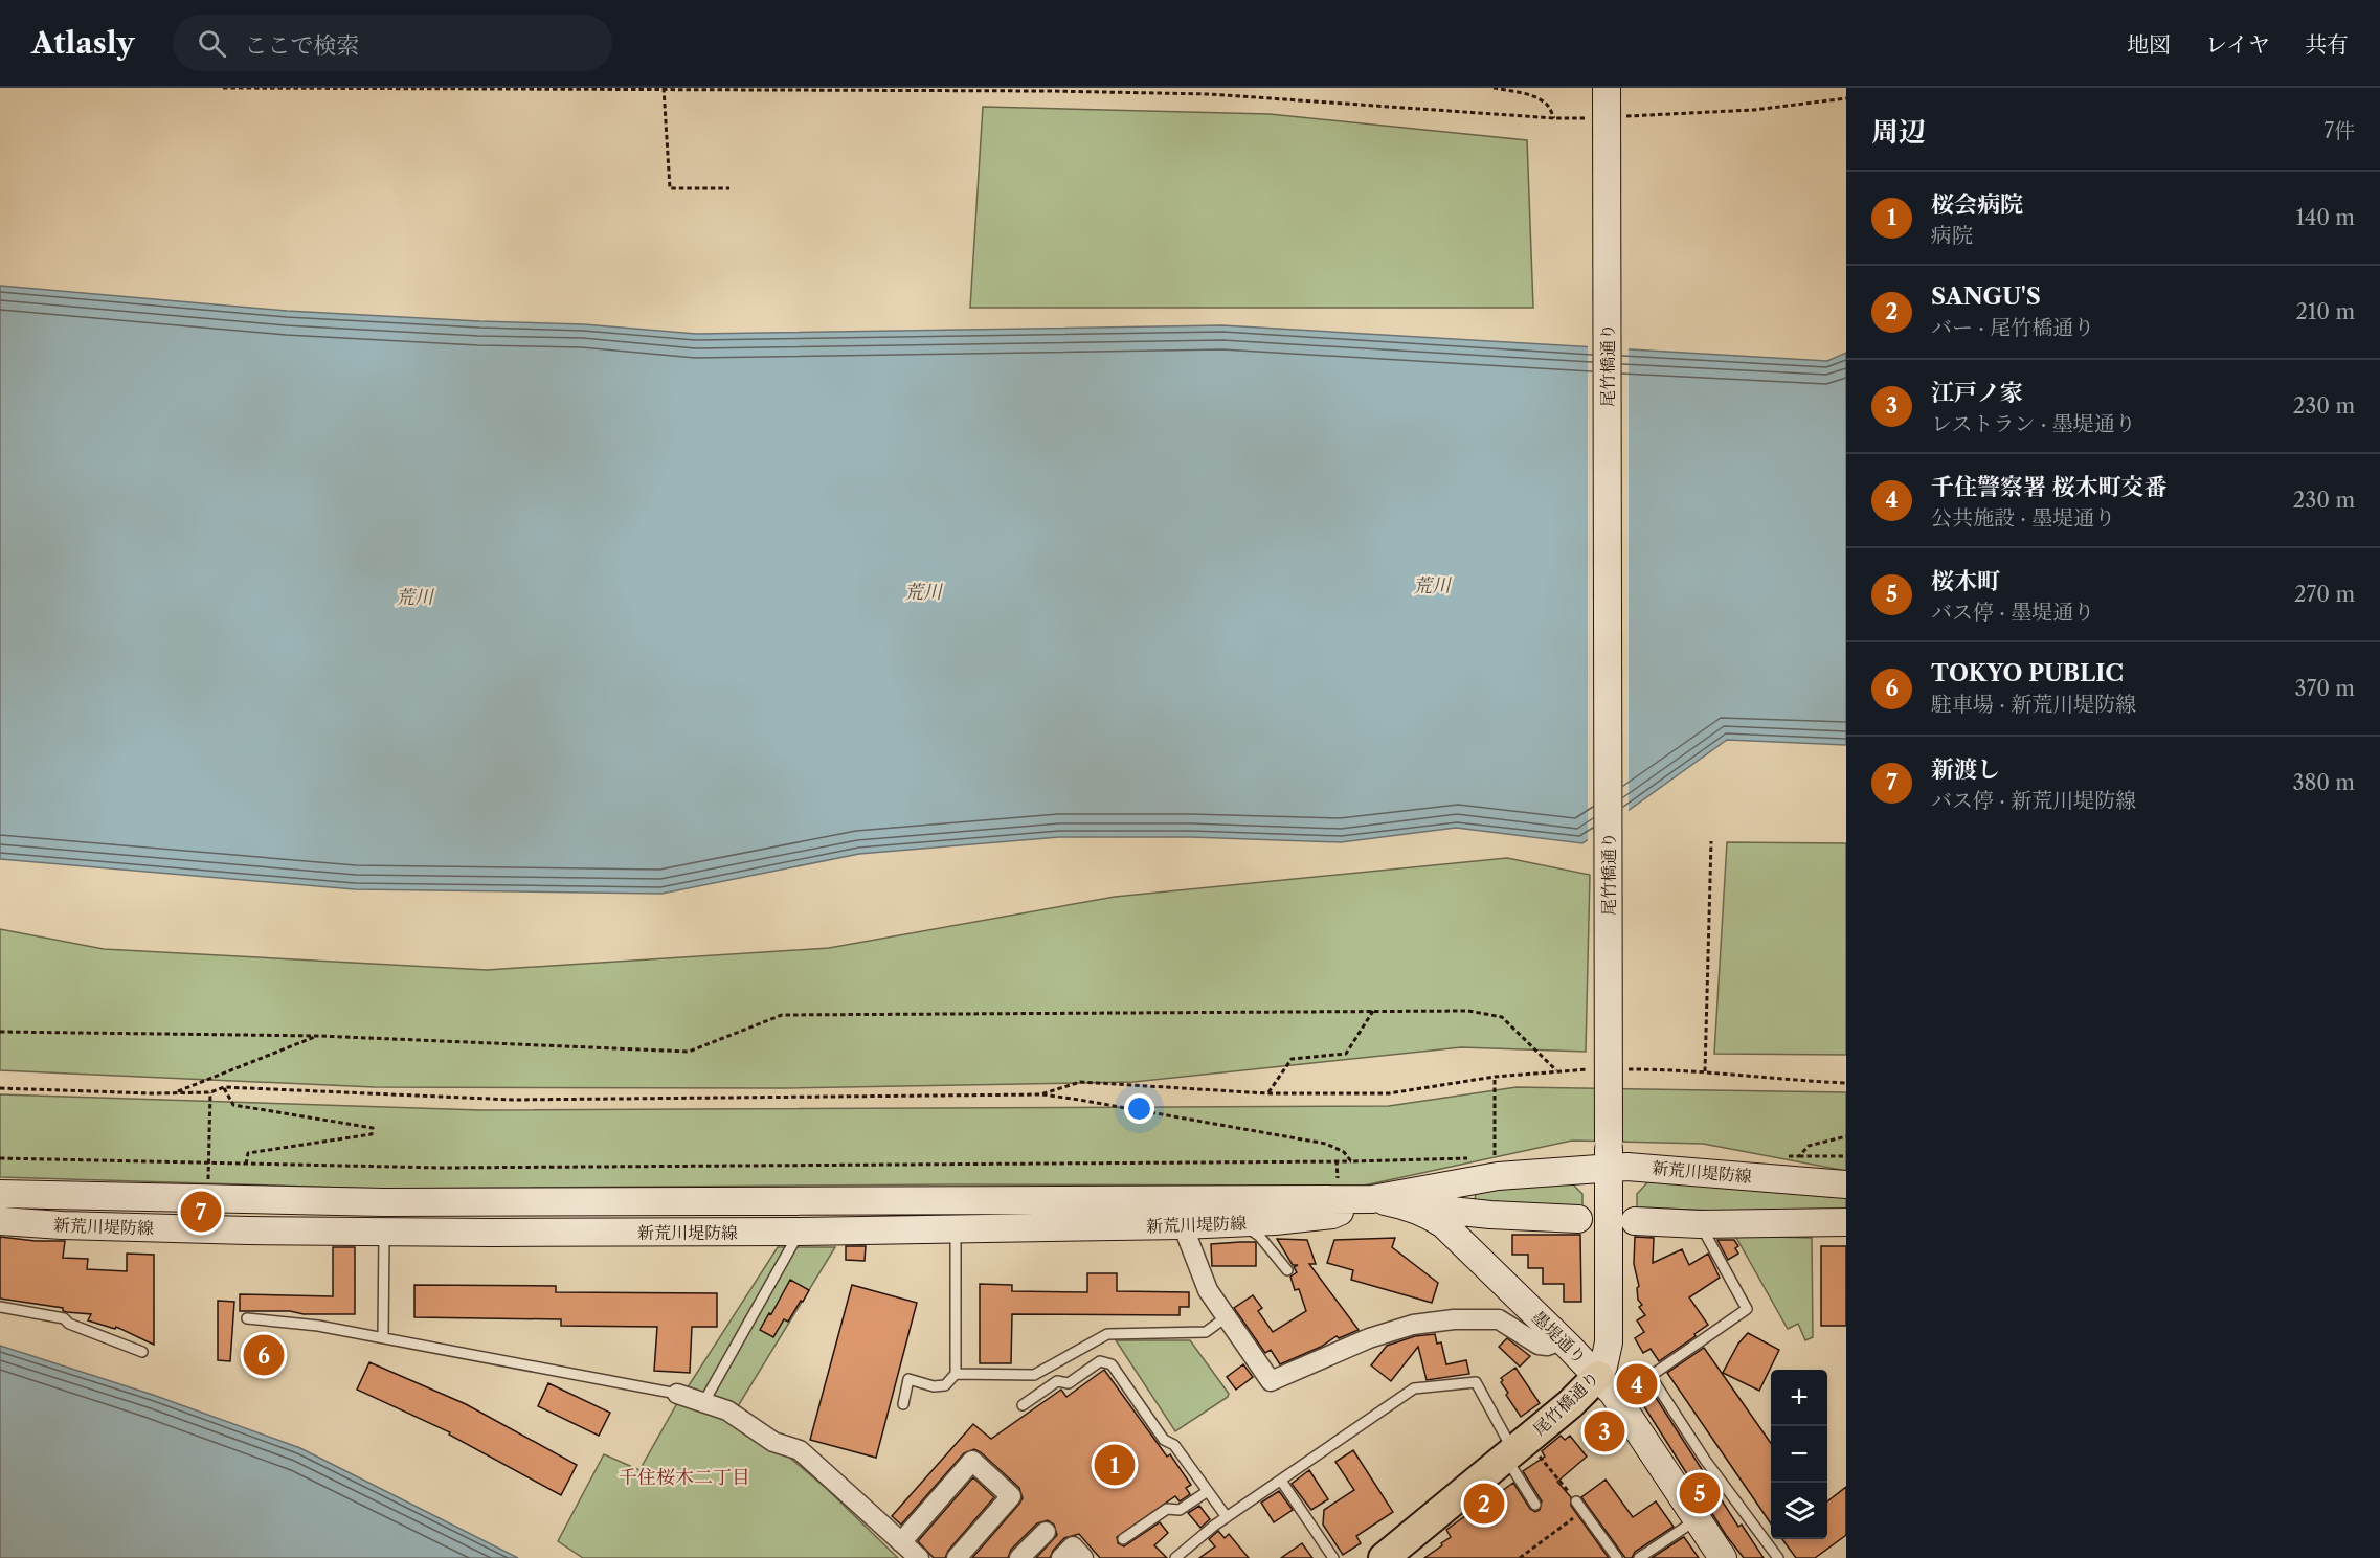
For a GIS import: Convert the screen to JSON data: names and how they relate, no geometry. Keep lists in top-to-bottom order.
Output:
{
  "streets": {
    "main road": ["尾竹橋通り", "新荒川堤防線", "墨堤通り"]
  },
  "crossings": [
    ["尾竹橋通り", "新荒川堤防線"],
    ["尾竹橋通り", "墨堤通り"],
    ["新荒川堤防線", "墨堤通り"]
  ],
  "districts": ["千住桜木二丁目"],
  "water": ["荒川"],
  "page": {
    "header": "Atlasly",
    "search": "ここで検索",
    "nav": ["地図", "レイヤ", "共有"],
    "heading": ["周辺", "7件"],
    "list": [
      {
        "mark": "1",
        "name": "桜会病院",
        "note": "病院",
        "value": "140 m"
      },
      {
        "mark": "2",
        "name": "SANGU'S",
        "note": "バー · 尾竹橋通り",
        "value": "210 m"
      },
      {
        "mark": "3",
        "name": "江戸ノ家",
        "note": "レストラン · 墨堤通り",
        "value": "230 m"
      },
      {
        "mark": "4",
        "name": "千住警察署 桜木町交番",
        "note": "公共施設 · 墨堤通り",
        "value": "230 m"
      },
      {
        "mark": "5",
        "name": "桜木町",
        "note": "バス停 · 墨堤通り",
        "value": "270 m"
      },
      {
        "mark": "6",
        "name": "TOKYO PUBLIC",
        "note": "駐車場 · 新荒川堤防線",
        "value": "370 m"
      },
      {
        "mark": "7",
        "name": "新渡し",
        "note": "バス停 · 新荒川堤防線",
        "value": "380 m"
      }
    ],
    "pins": [
      "7",
      "6",
      "4",
      "3",
      "1",
      "5",
      "2"
    ],
    "map_buttons": ["+", "−"]
  }
}
